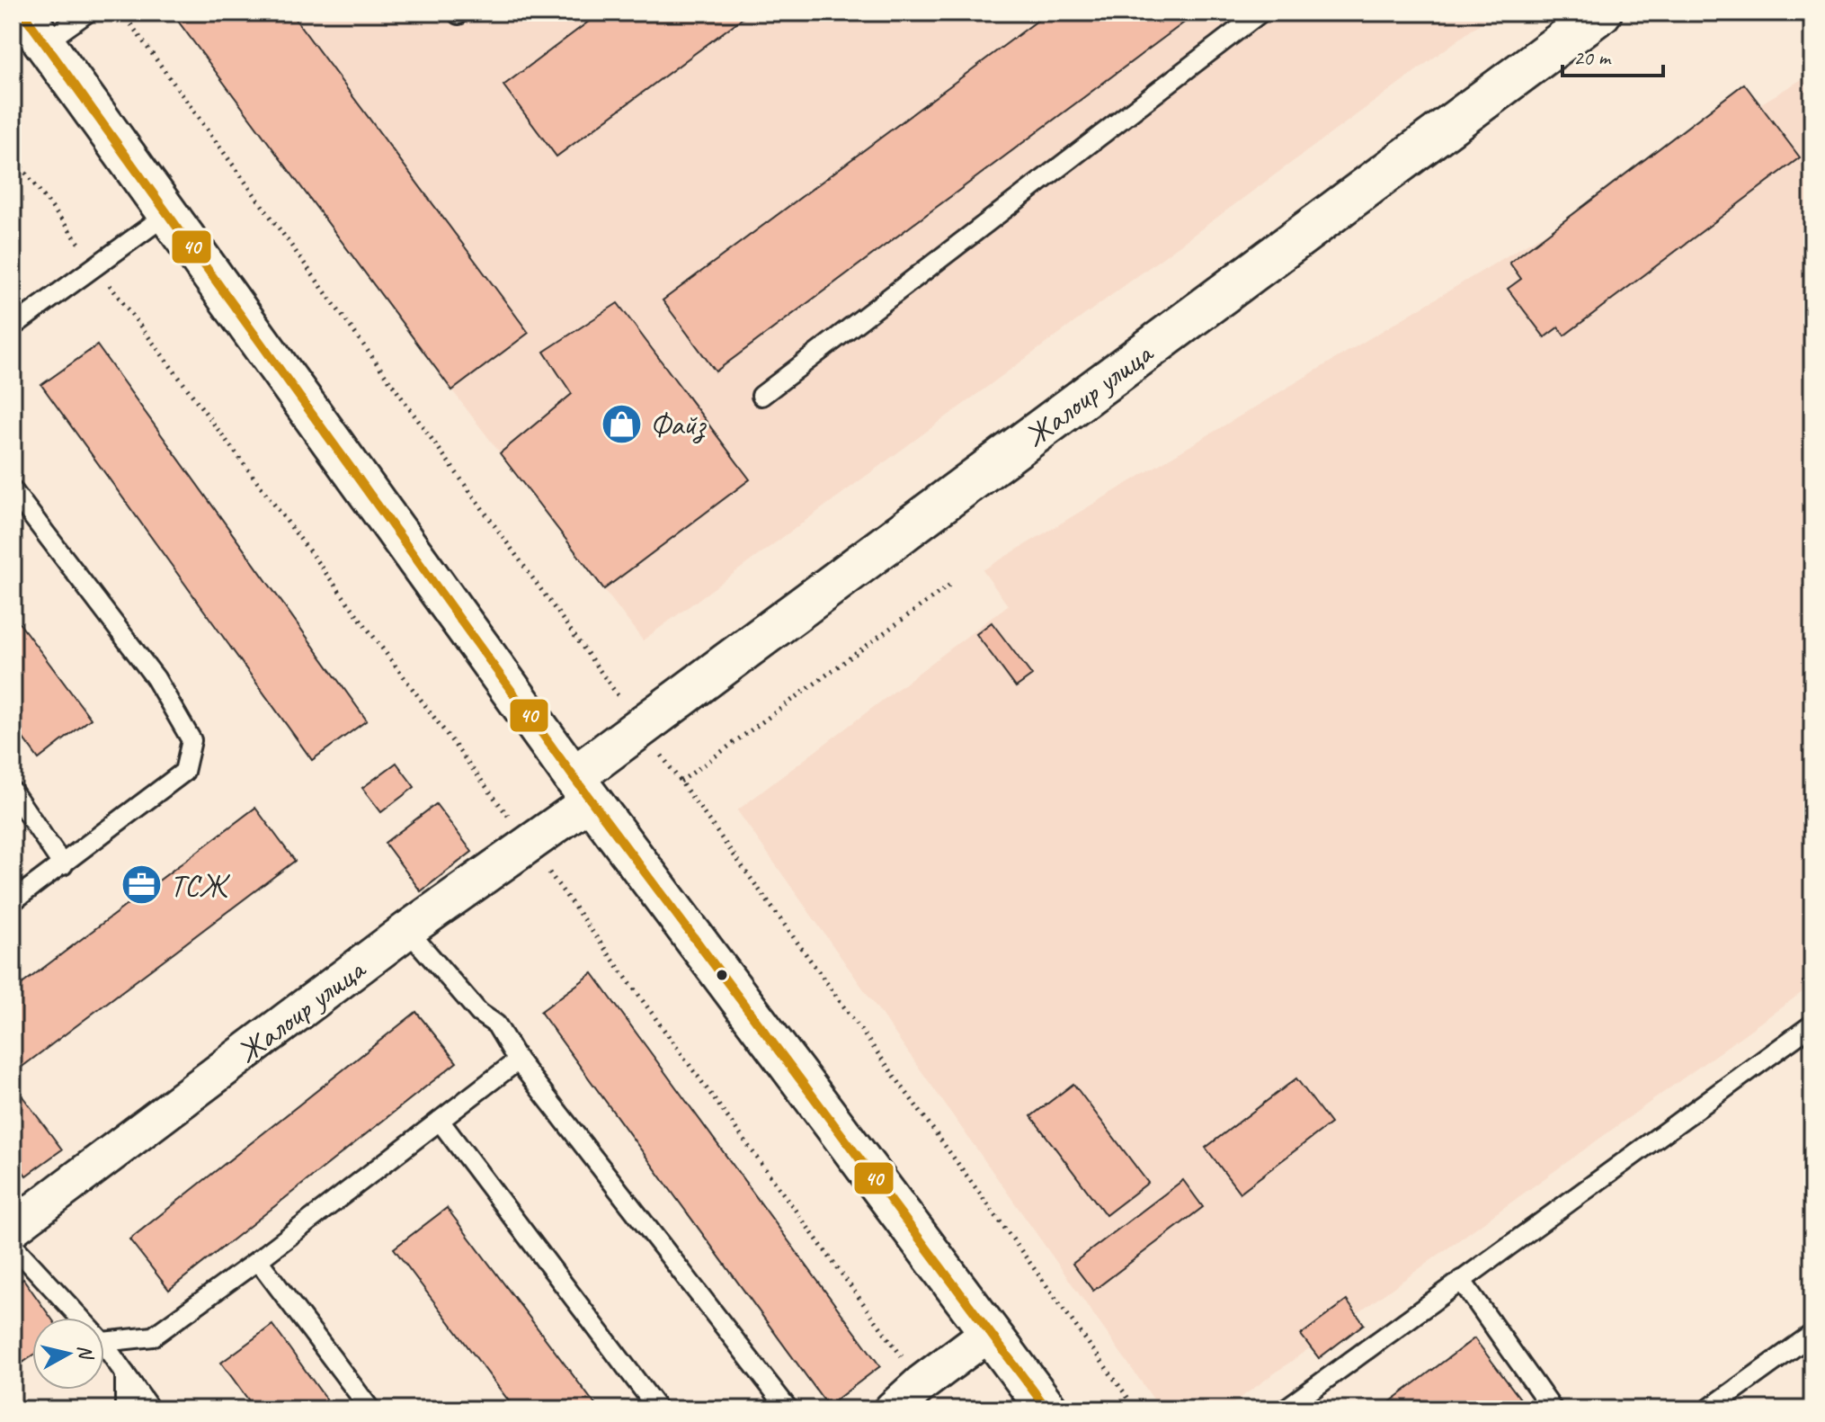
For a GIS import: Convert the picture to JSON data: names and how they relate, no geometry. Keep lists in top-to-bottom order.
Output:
{
  "streets": {
    "street": ["Жалоир улица"]
  },
  "places": {
    "shop": ["Файз"],
    "office": ["ТСЖ"]
  },
  "lines": ["transit line 40"],
  "scale_bar": "20 m",
  "north": "right"
}
